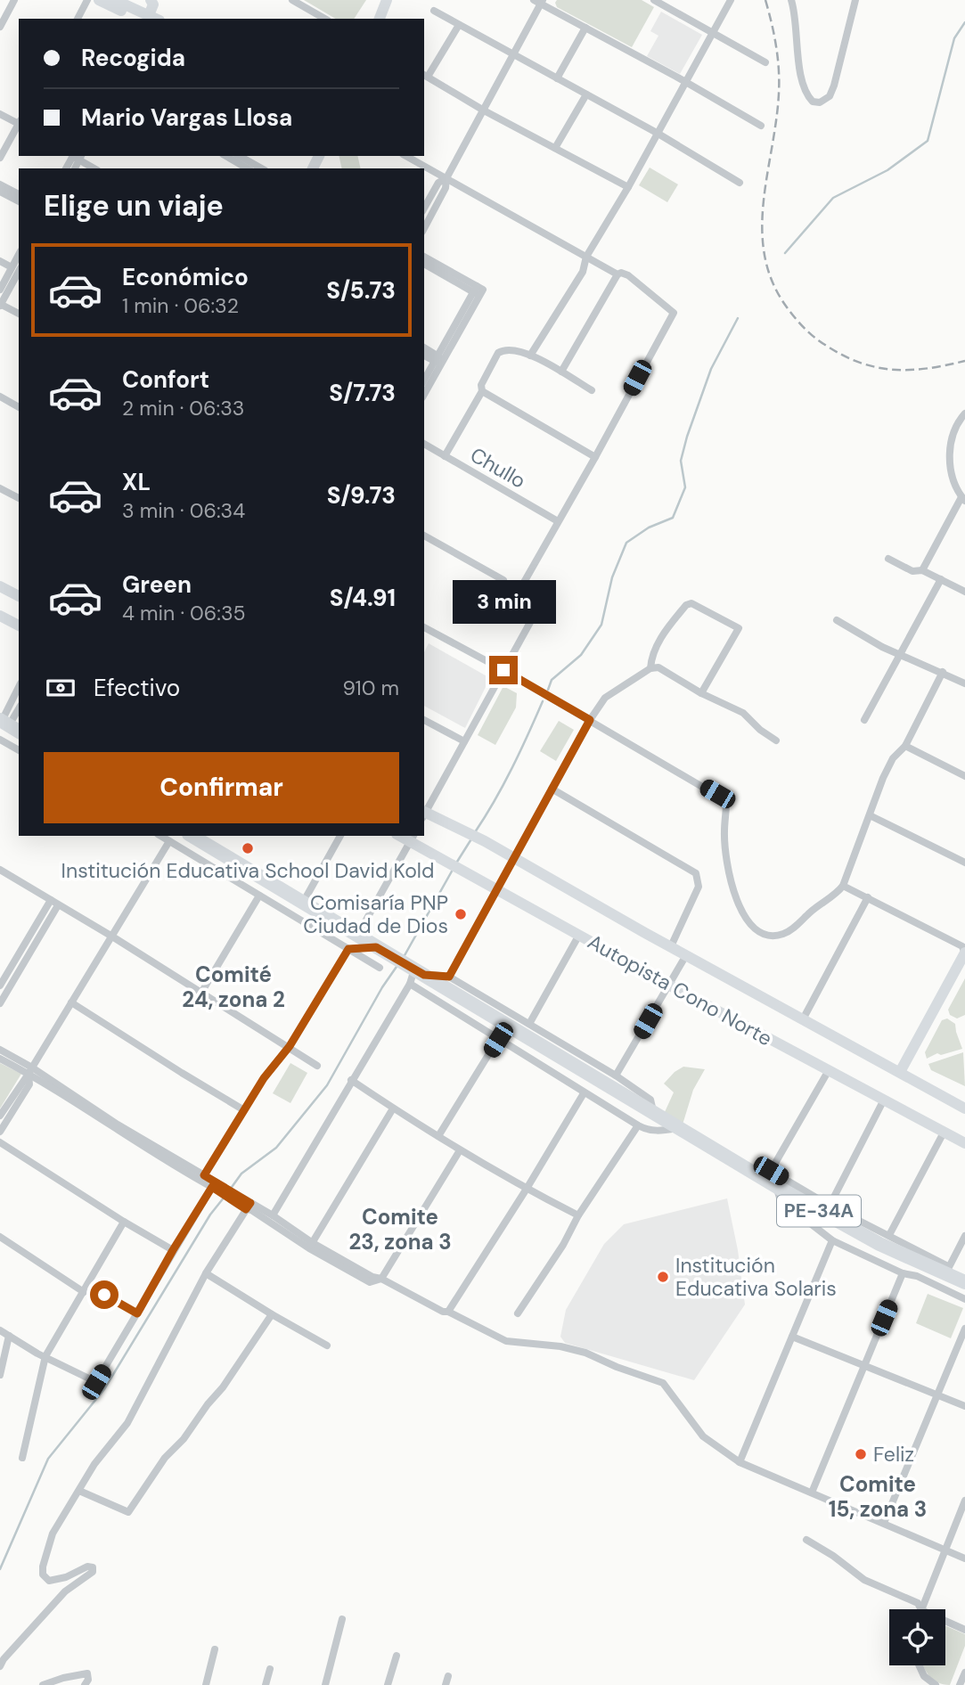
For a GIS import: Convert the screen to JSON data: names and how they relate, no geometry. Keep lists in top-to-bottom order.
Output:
{
  "streets": {
    "highway": ["PE-34A"],
    "main road": ["Autopista Cono Norte"],
    "street": ["Chullo"]
  },
  "districts": ["Comité 24, zona 2", "Comite 23, zona 3", "Comite 15, zona 3"],
  "places": [
    "Institución Educativa School David Kold",
    "Comisaría PNP Ciudad de Dios",
    "Institución Educativa Solaris",
    "Feliz"
  ],
  "page": {
    "banner": ["Recogida", "Mario Vargas Llosa"],
    "heading": "Elige un viaje",
    "list": [
      {
        "name": "Económico",
        "note": "1 min · 06:32",
        "value": "S/5.73"
      },
      {
        "name": "Confort",
        "note": "2 min · 06:33",
        "value": "S/7.73"
      },
      {
        "name": "XL",
        "note": "3 min · 06:34",
        "value": "S/9.73"
      },
      {
        "name": "Green",
        "note": "4 min · 06:35",
        "value": "S/4.91"
      }
    ],
    "bubble": "3 min",
    "pay": ["Efectivo", "910 m"],
    "buttons": "Confirmar"
  }
}
